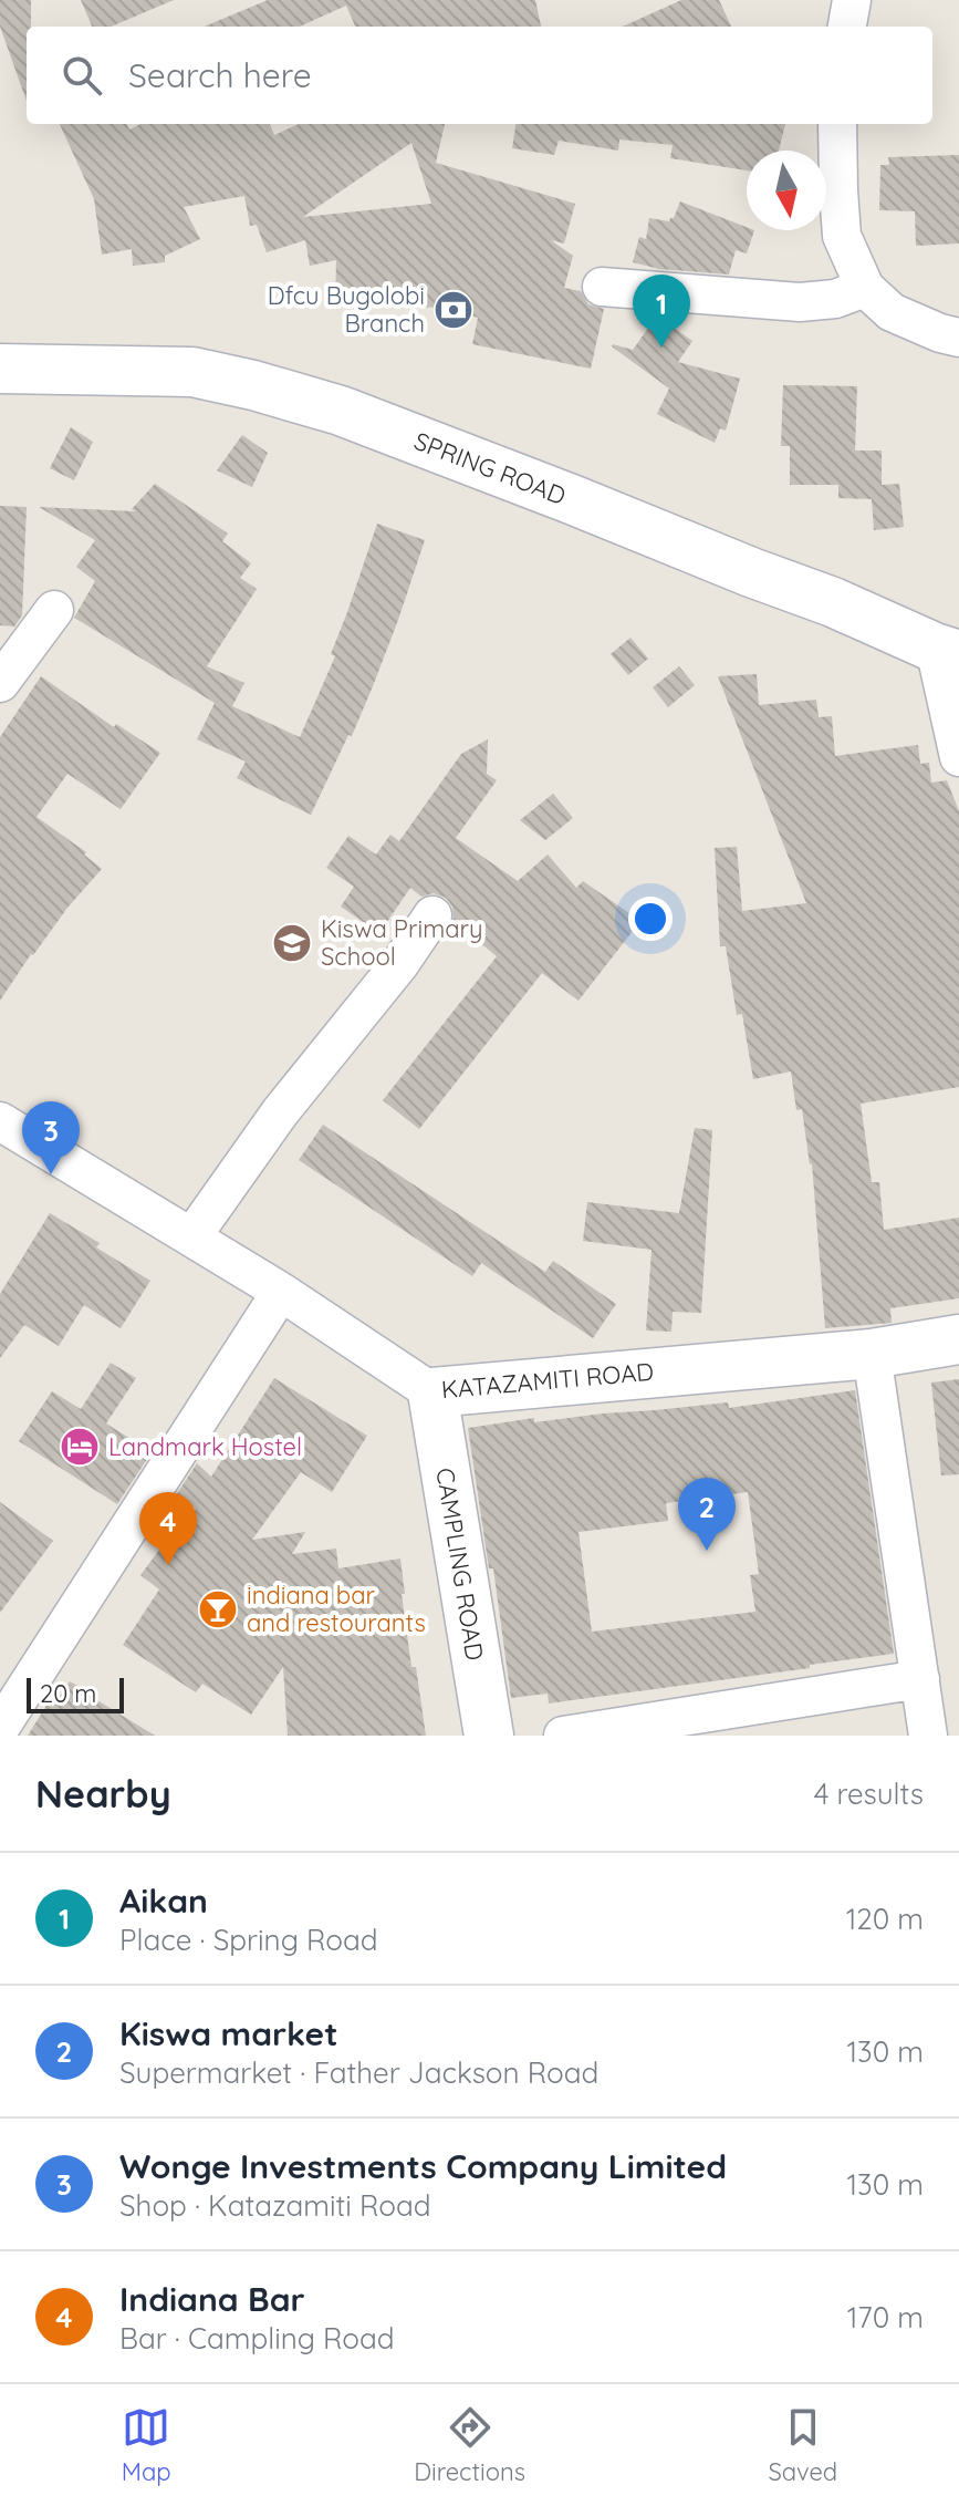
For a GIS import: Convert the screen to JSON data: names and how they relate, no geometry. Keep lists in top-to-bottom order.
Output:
{
  "streets": {
    "main road": ["SPRING ROAD", "KATAZAMITI ROAD", "CAMPLING ROAD"]
  },
  "crossings": [
    ["KATAZAMITI ROAD", "CAMPLING ROAD"]
  ],
  "places": {
    "bank": ["Dfcu Bugolobi Branch"],
    "school or university": ["Kiswa Primary School"],
    "hotel": ["Landmark Hostel"],
    "bar": ["indiana bar and restourants"]
  },
  "scale_bar": "20 m",
  "north": "bottom",
  "page": {
    "search": "Search here",
    "pins": [
      "1",
      "3",
      "2",
      "4"
    ],
    "scale": "20 m",
    "heading": ["Nearby", "4 results"],
    "list": [
      {
        "mark": "1",
        "name": "Aikan",
        "note": "Place · Spring Road",
        "value": "120 m"
      },
      {
        "mark": "2",
        "name": "Kiswa market",
        "note": "Supermarket · Father Jackson Road",
        "value": "130 m"
      },
      {
        "mark": "3",
        "name": "Wonge Investments Company Limited",
        "note": "Shop · Katazamiti Road",
        "value": "130 m"
      },
      {
        "mark": "4",
        "name": "Indiana Bar",
        "note": "Bar · Campling Road",
        "value": "170 m"
      }
    ],
    "nav": ["Map", "Directions", "Saved"]
  }
}
